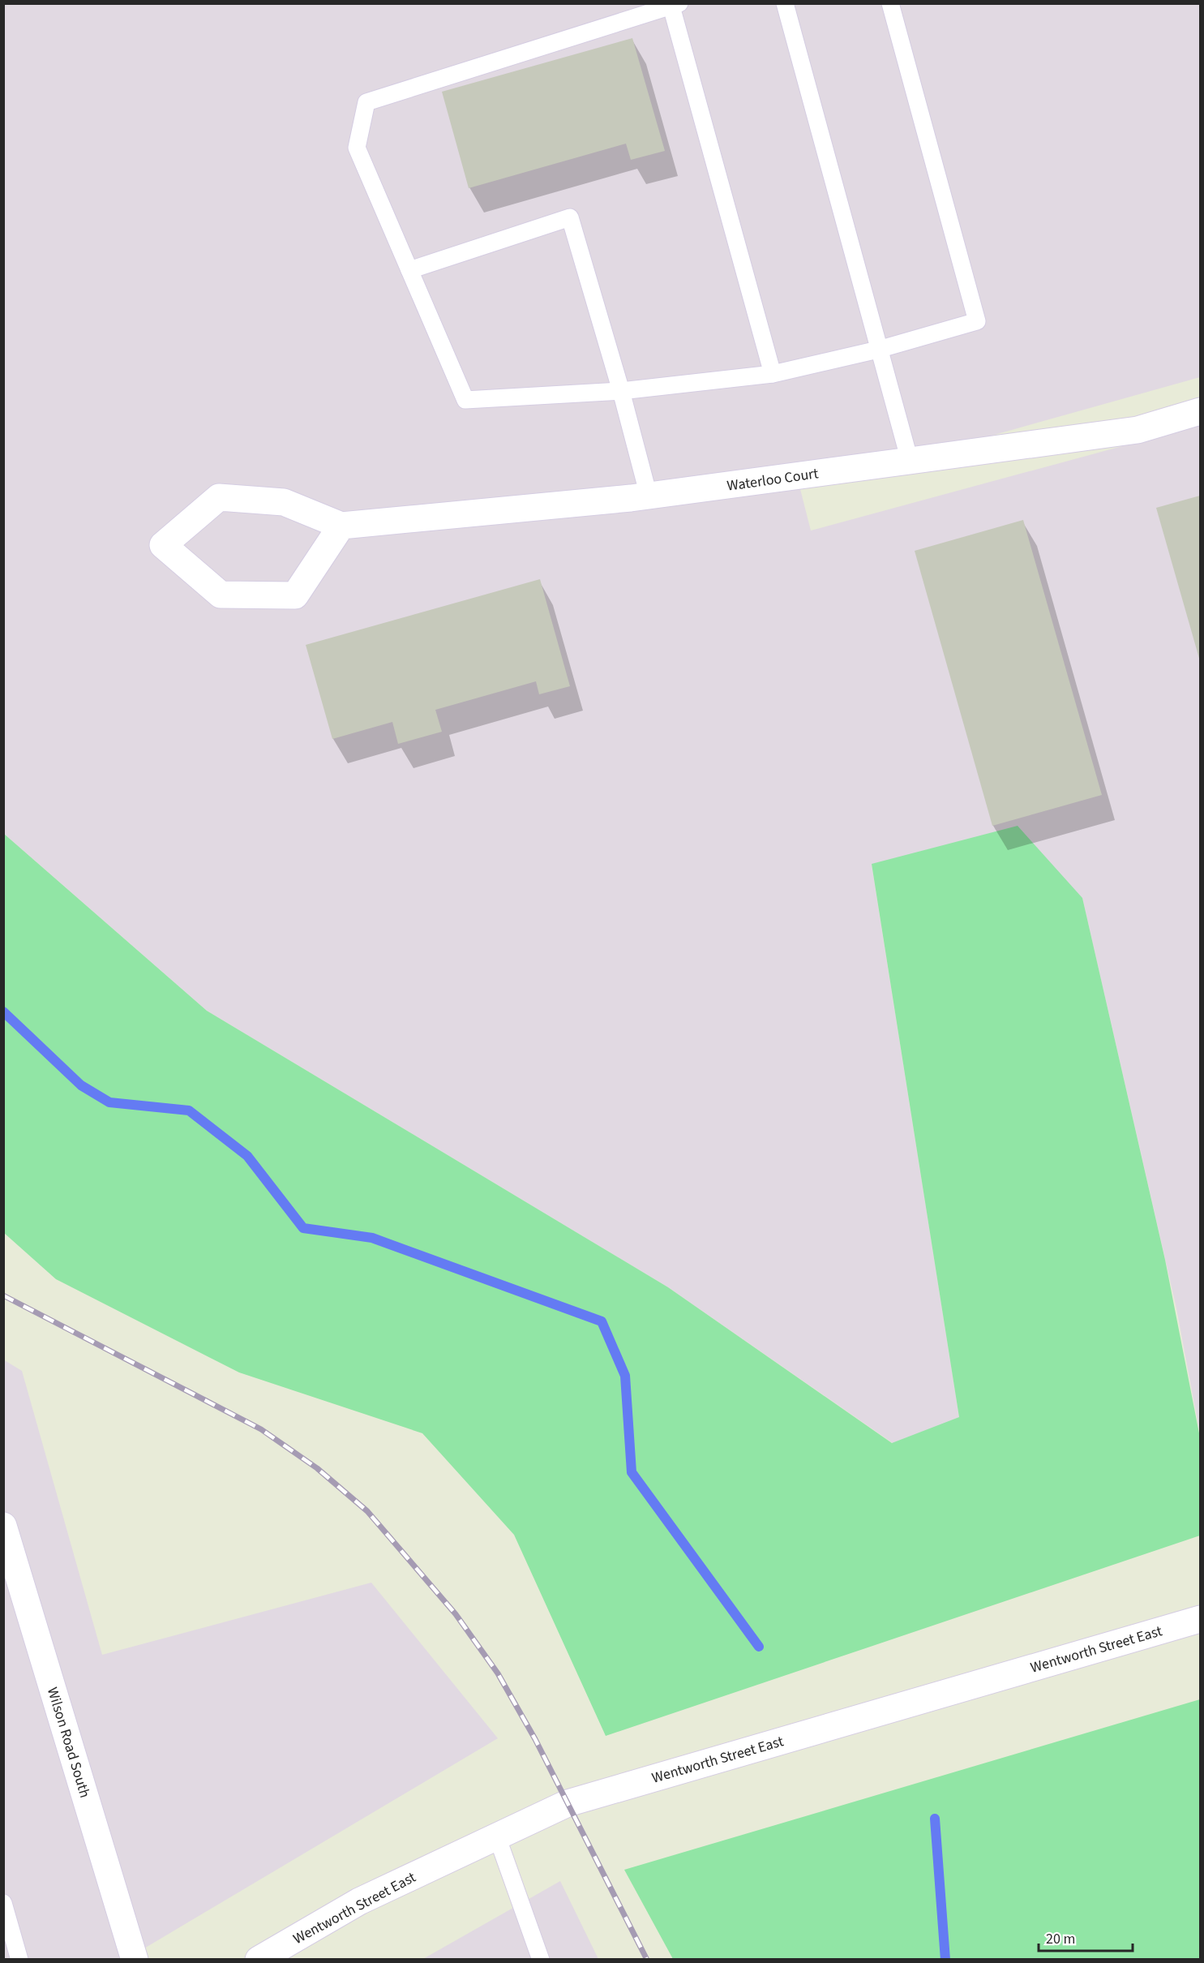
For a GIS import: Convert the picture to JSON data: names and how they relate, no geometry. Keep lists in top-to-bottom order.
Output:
{
  "streets": {
    "street": ["Waterloo Court", "Wentworth Street East", "Wilson Road South"]
  },
  "scale_bar": "20 m"
}
